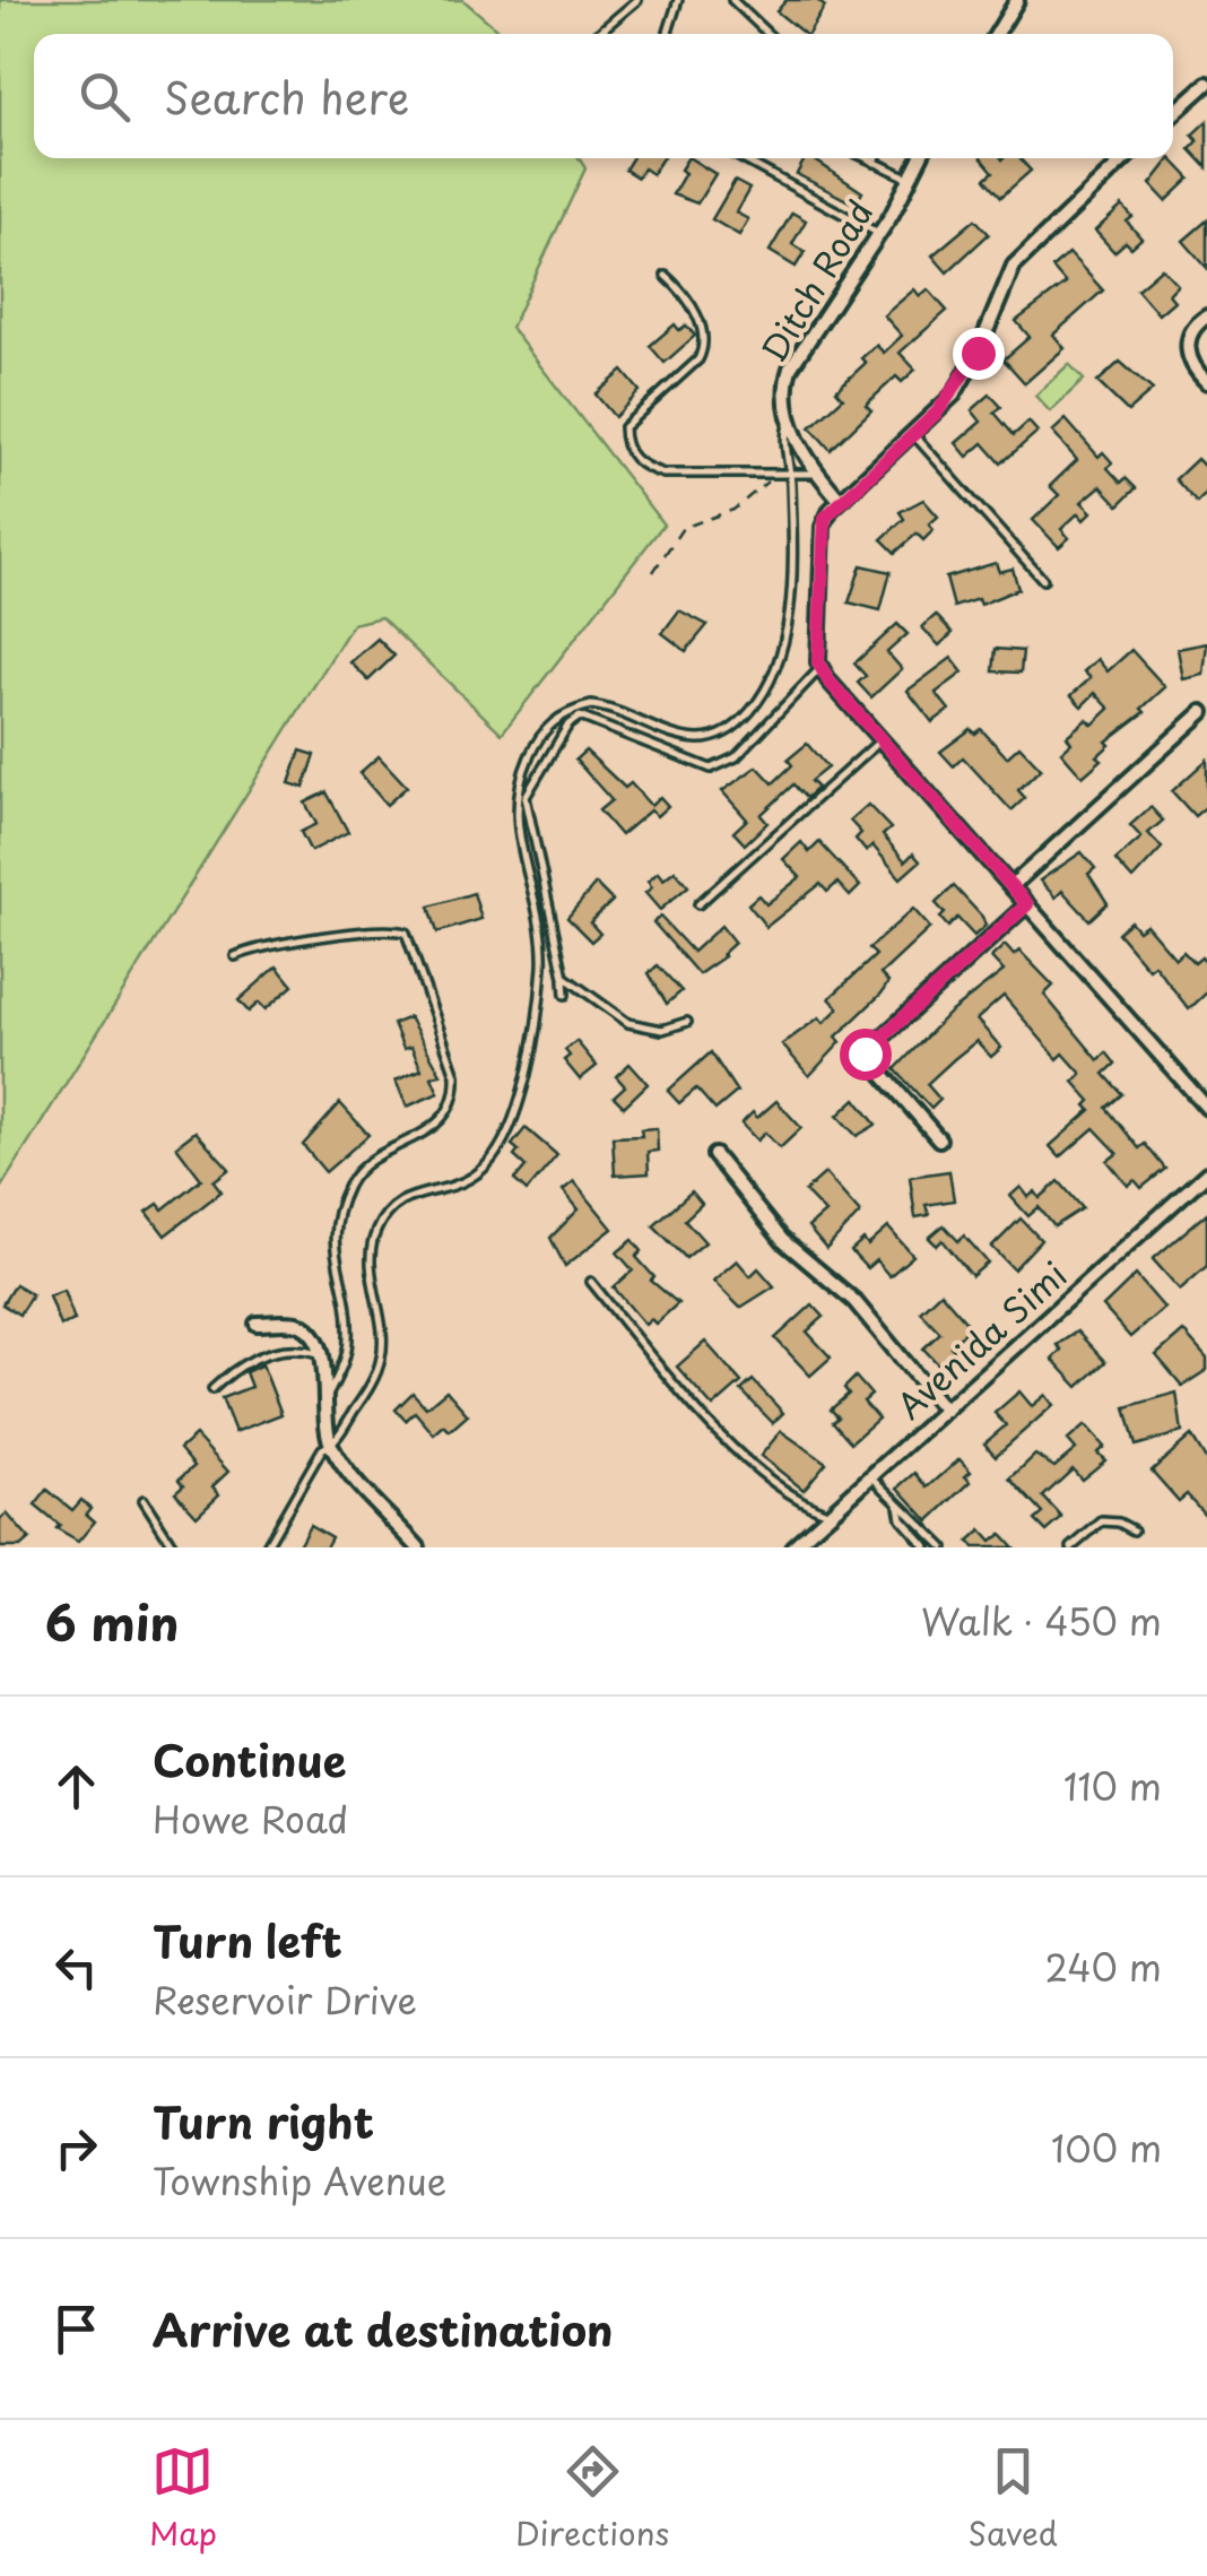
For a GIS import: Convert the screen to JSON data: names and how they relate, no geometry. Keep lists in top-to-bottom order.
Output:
{
  "streets": {
    "street": ["Ditch Road", "Avenida Simi"]
  },
  "page": {
    "search": "Search here",
    "heading": ["6 min", "Walk · 450 m"],
    "list": [
      ["Continue", "Howe Road", "110 m"],
      ["Turn left", "Reservoir Drive", "240 m"],
      ["Turn right", "Township Avenue", "100 m"],
      "Arrive at destination"
    ],
    "nav": ["Map", "Directions", "Saved"]
  }
}
